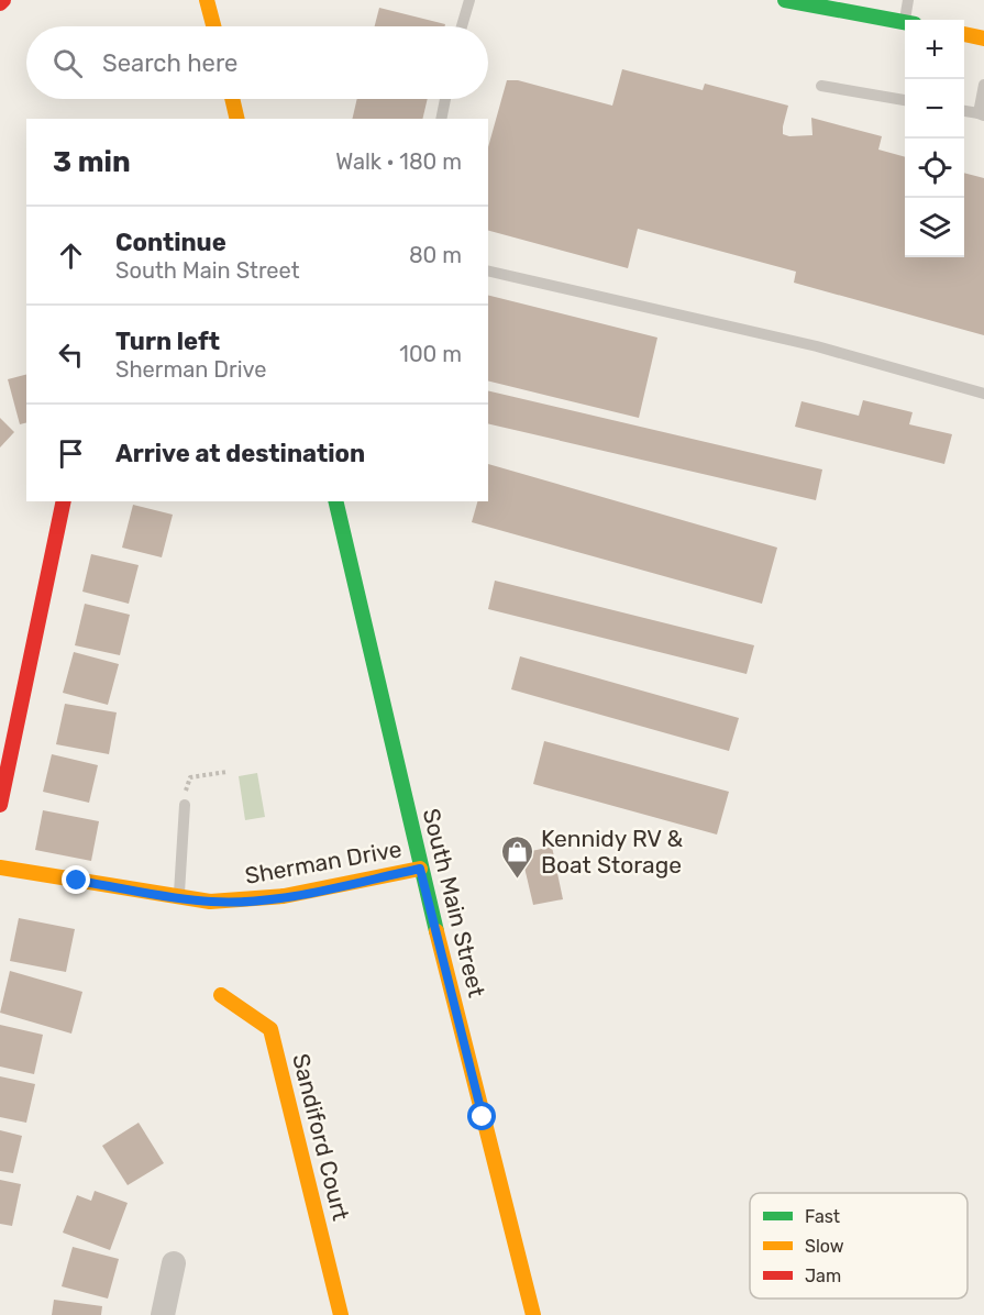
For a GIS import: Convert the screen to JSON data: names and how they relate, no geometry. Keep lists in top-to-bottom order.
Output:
{
  "streets": {
    "street": ["Sherman Drive", "South Main Street", "Sandiford Court"]
  },
  "crossings": [
    ["Sherman Drive", "South Main Street"]
  ],
  "places": {
    "shop": ["Kennidy RV & Boat Storage"]
  },
  "legend": ["Fast", "Slow", "Jam"],
  "page": {
    "map_buttons": ["+", "−"],
    "search": "Search here",
    "heading": ["3 min", "Walk · 180 m"],
    "list": [
      ["Continue", "South Main Street", "80 m"],
      ["Turn left", "Sherman Drive", "100 m"],
      "Arrive at destination"
    ]
  }
}
